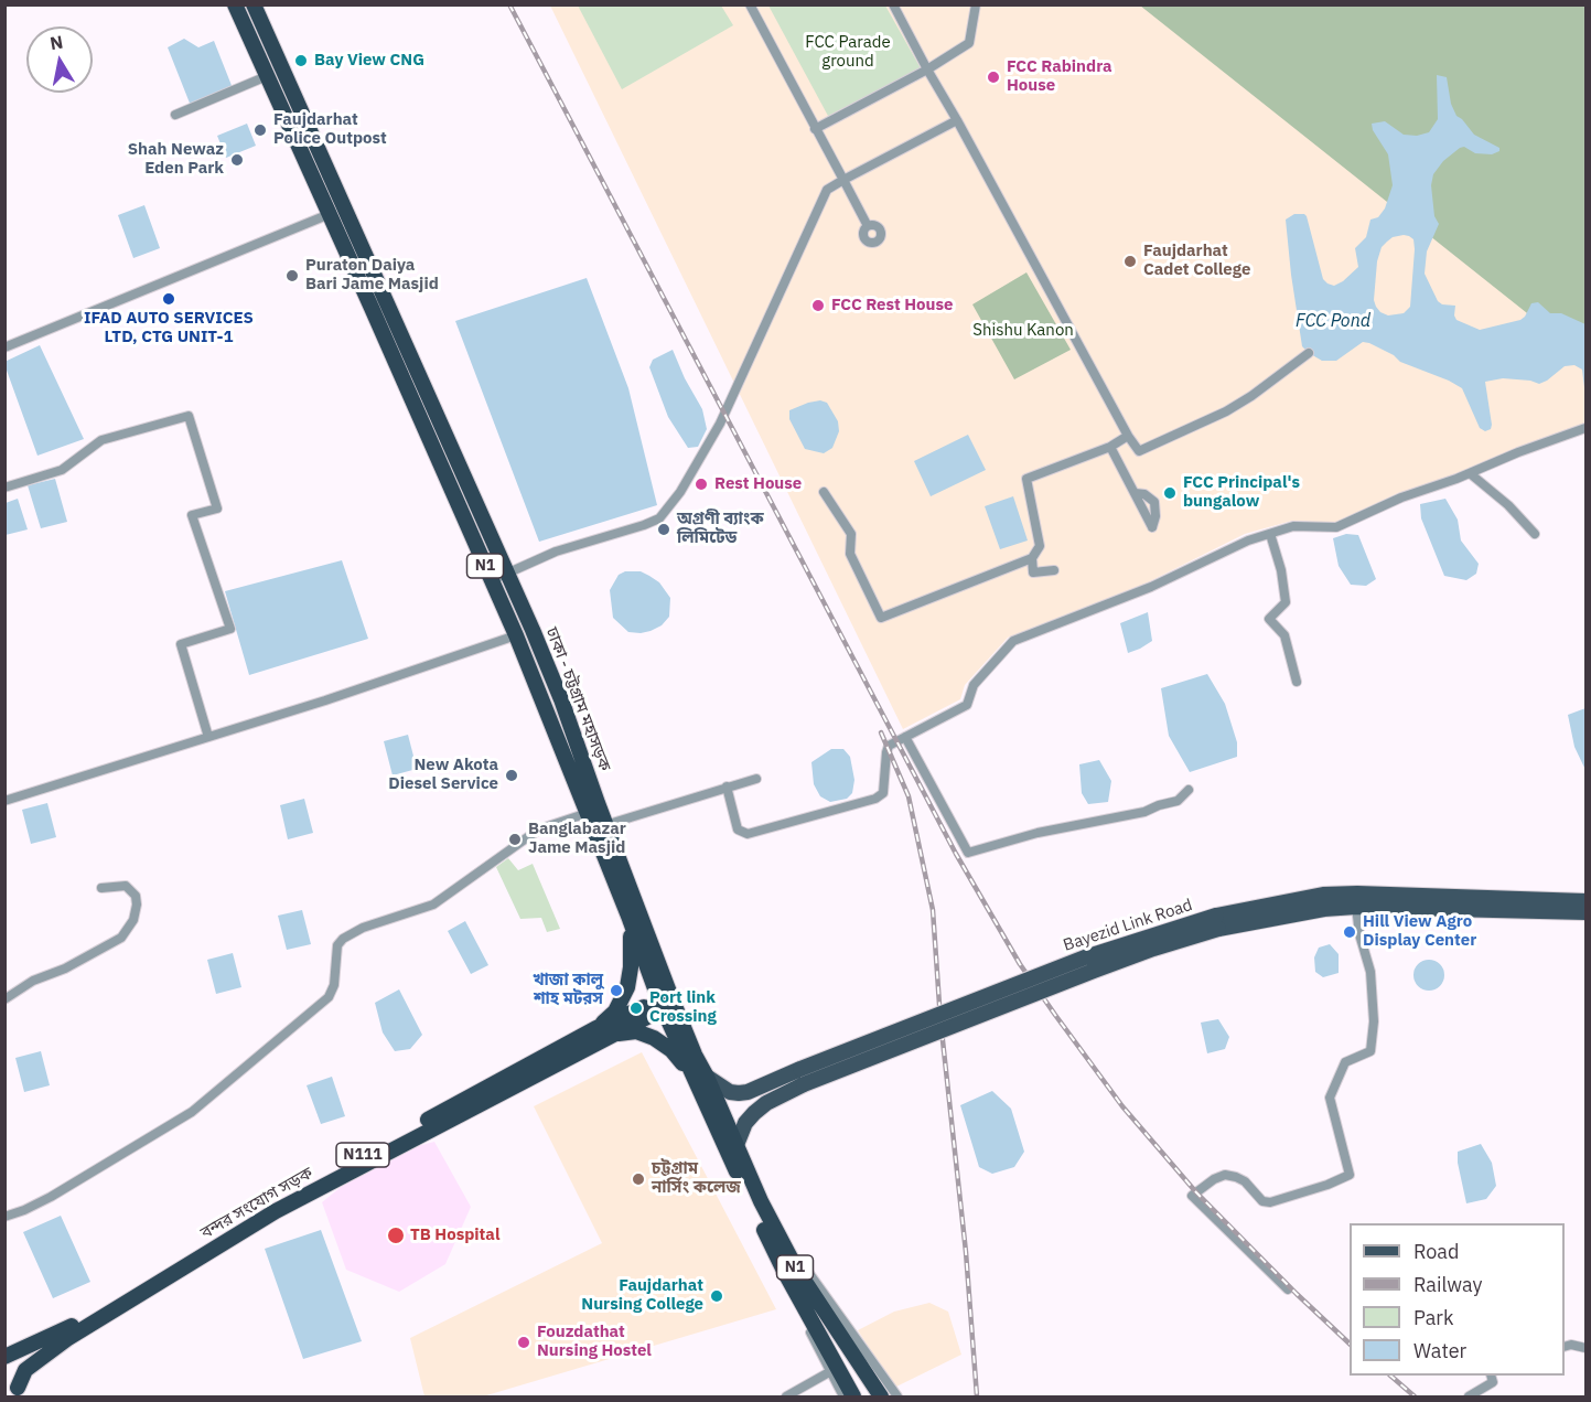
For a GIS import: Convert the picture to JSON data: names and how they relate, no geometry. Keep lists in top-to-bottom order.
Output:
{
  "streets": {
    "highway": [
      "N1",
      "ঢাকা - চট্টগ্রাম মহাসড়ক",
      "N111",
      "বন্দর সংযোগ সড়ক"
    ],
    "main road": ["Bayezid Link Road"]
  },
  "crossings": [
    ["ঢাকা - চট্টগ্রাম মহাসড়ক", "Bayezid Link Road"],
    ["ঢাকা - চট্টগ্রাম মহাসড়ক", "বন্দর সংযোগ সড়ক"],
    ["N111", "বন্দর সংযোগ সড়ক"]
  ],
  "water": ["FCC Pond"],
  "parks": ["FCC Parade ground", "Shishu Kanon"],
  "places": [
    "Bay View CNG",
    "FCC Rabindra House",
    "Faujdarhat Police Outpost",
    "Shah Newaz Eden Park",
    "Faujdarhat Cadet College",
    "Puraton Daiya Bari Jame Masjid",
    "IFAD AUTO SERVICES LTD, CTG UNIT-1",
    "FCC Rest House",
    "Rest House",
    "FCC Principal's bungalow",
    "অগ্রণী ব্যাংক লিমিটেড",
    "New Akota Diesel Service",
    "Banglabazar Jame Masjid",
    "Hill View Agro Display Center",
    "খাজা কালু শাহ মটরস",
    "Port link Crossing",
    "চট্টগ্রাম নার্সিং কলেজ",
    "TB Hospital",
    "Faujdarhat Nursing College",
    "Fouzdathat Nursing Hostel"
  ],
  "legend": [
    "Road",
    "Railway",
    "Park",
    "Water"
  ],
  "north": "top"
}
